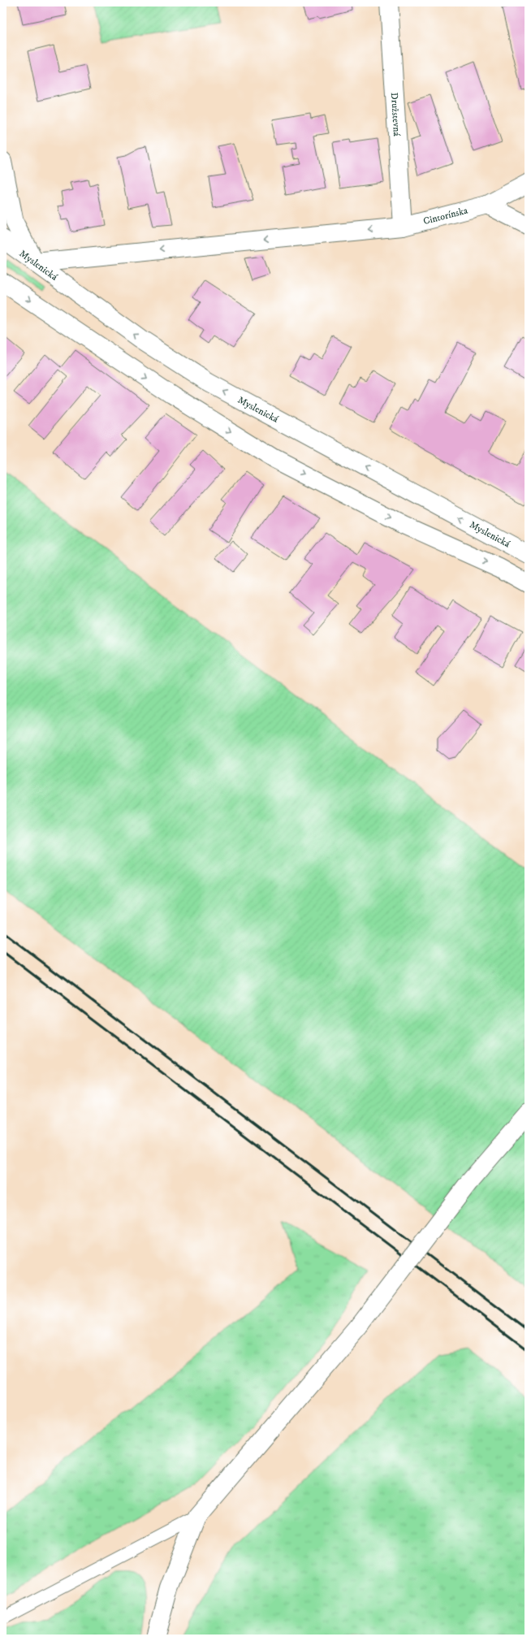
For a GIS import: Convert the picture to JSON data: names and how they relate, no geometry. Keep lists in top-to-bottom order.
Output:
{
  "streets": {
    "street": ["Družstevná", "Cintorínska", "Myslenická"]
  },
  "crossings": [
    ["Družstevná", "Cintorínska"],
    ["Cintorínska", "Myslenická"]
  ],
  "one_way": ["Cintorínska"]
}
